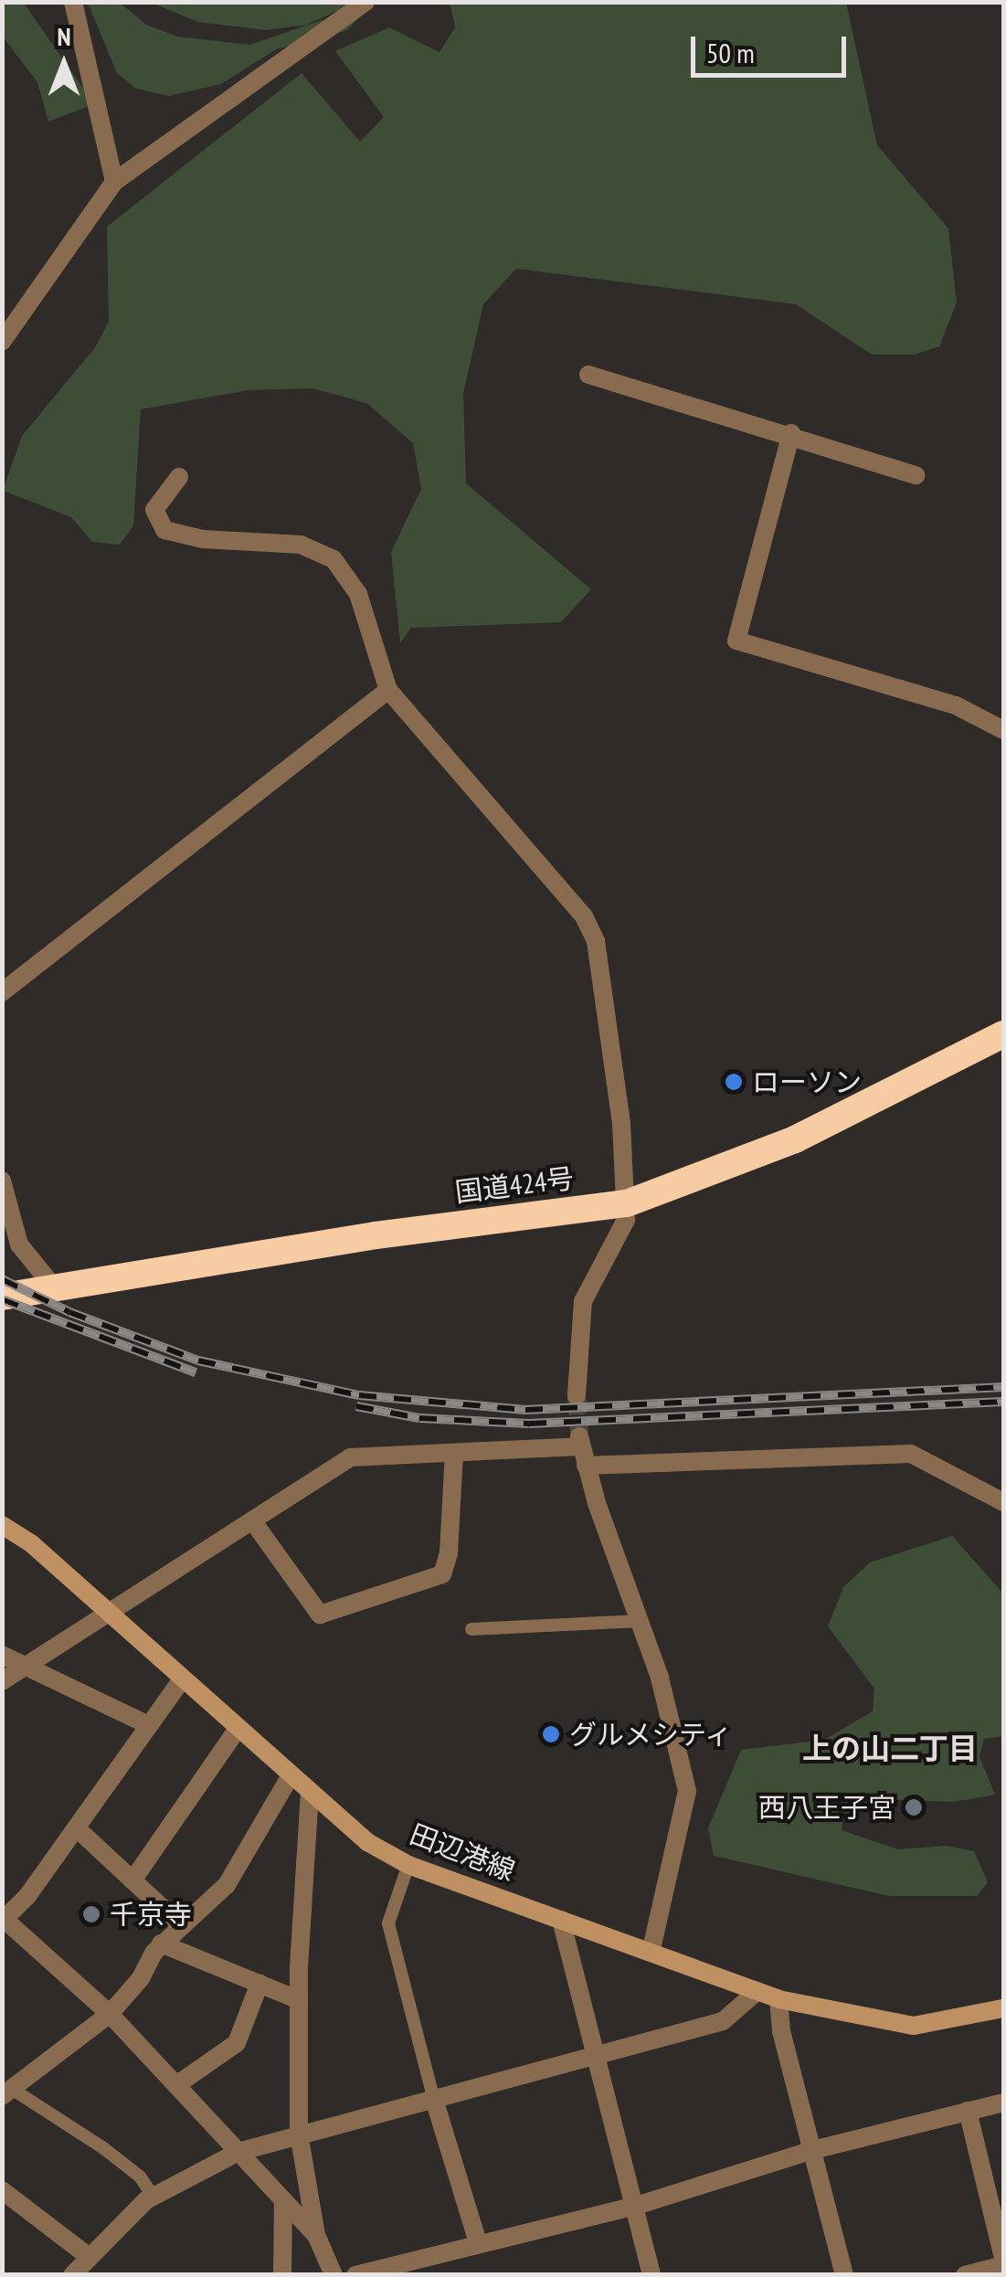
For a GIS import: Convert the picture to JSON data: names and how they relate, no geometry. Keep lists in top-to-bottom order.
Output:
{
  "streets": {
    "highway": ["国道424号"],
    "main road": ["田辺港線"]
  },
  "districts": ["上の山二丁目"],
  "places": [
    "ローソン",
    "グルメシティ",
    "西八王子宮",
    "千京寺"
  ],
  "scale_bar": "50 m",
  "north": "top"
}
